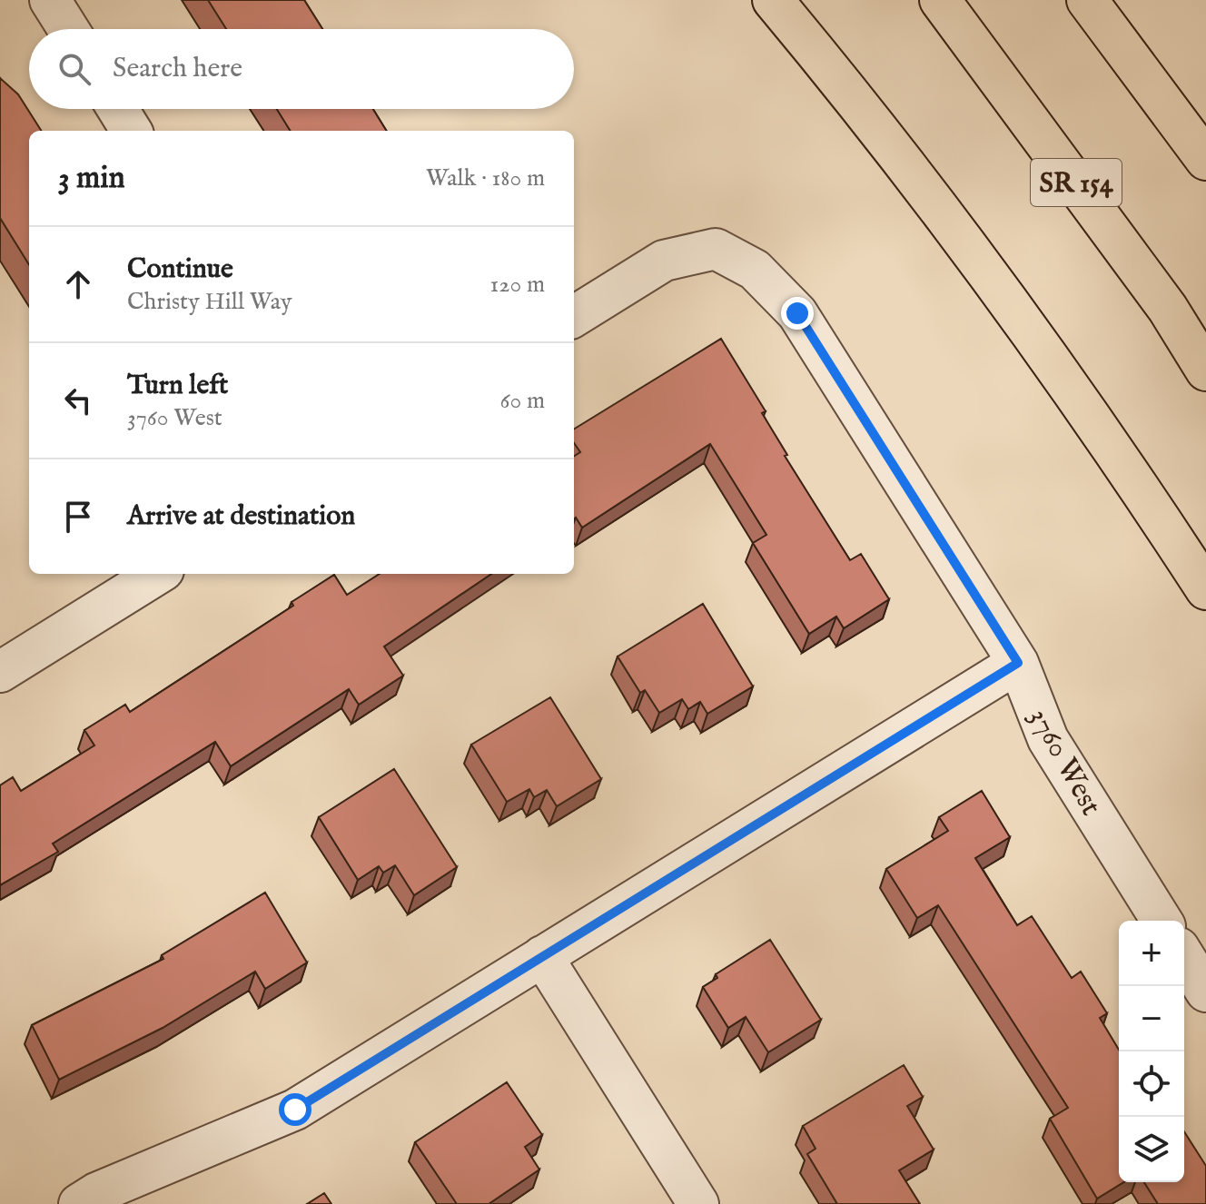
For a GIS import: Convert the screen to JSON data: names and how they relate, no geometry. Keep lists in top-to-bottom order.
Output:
{
  "streets": {
    "highway": ["SR 154"],
    "street": ["3760 West"]
  },
  "page": {
    "search": "Search here",
    "heading": ["3 min", "Walk · 180 m"],
    "list": [
      ["Continue", "Christy Hill Way", "120 m"],
      ["Turn left", "3760 West", "60 m"],
      "Arrive at destination"
    ],
    "map_buttons": ["+", "−"]
  }
}
